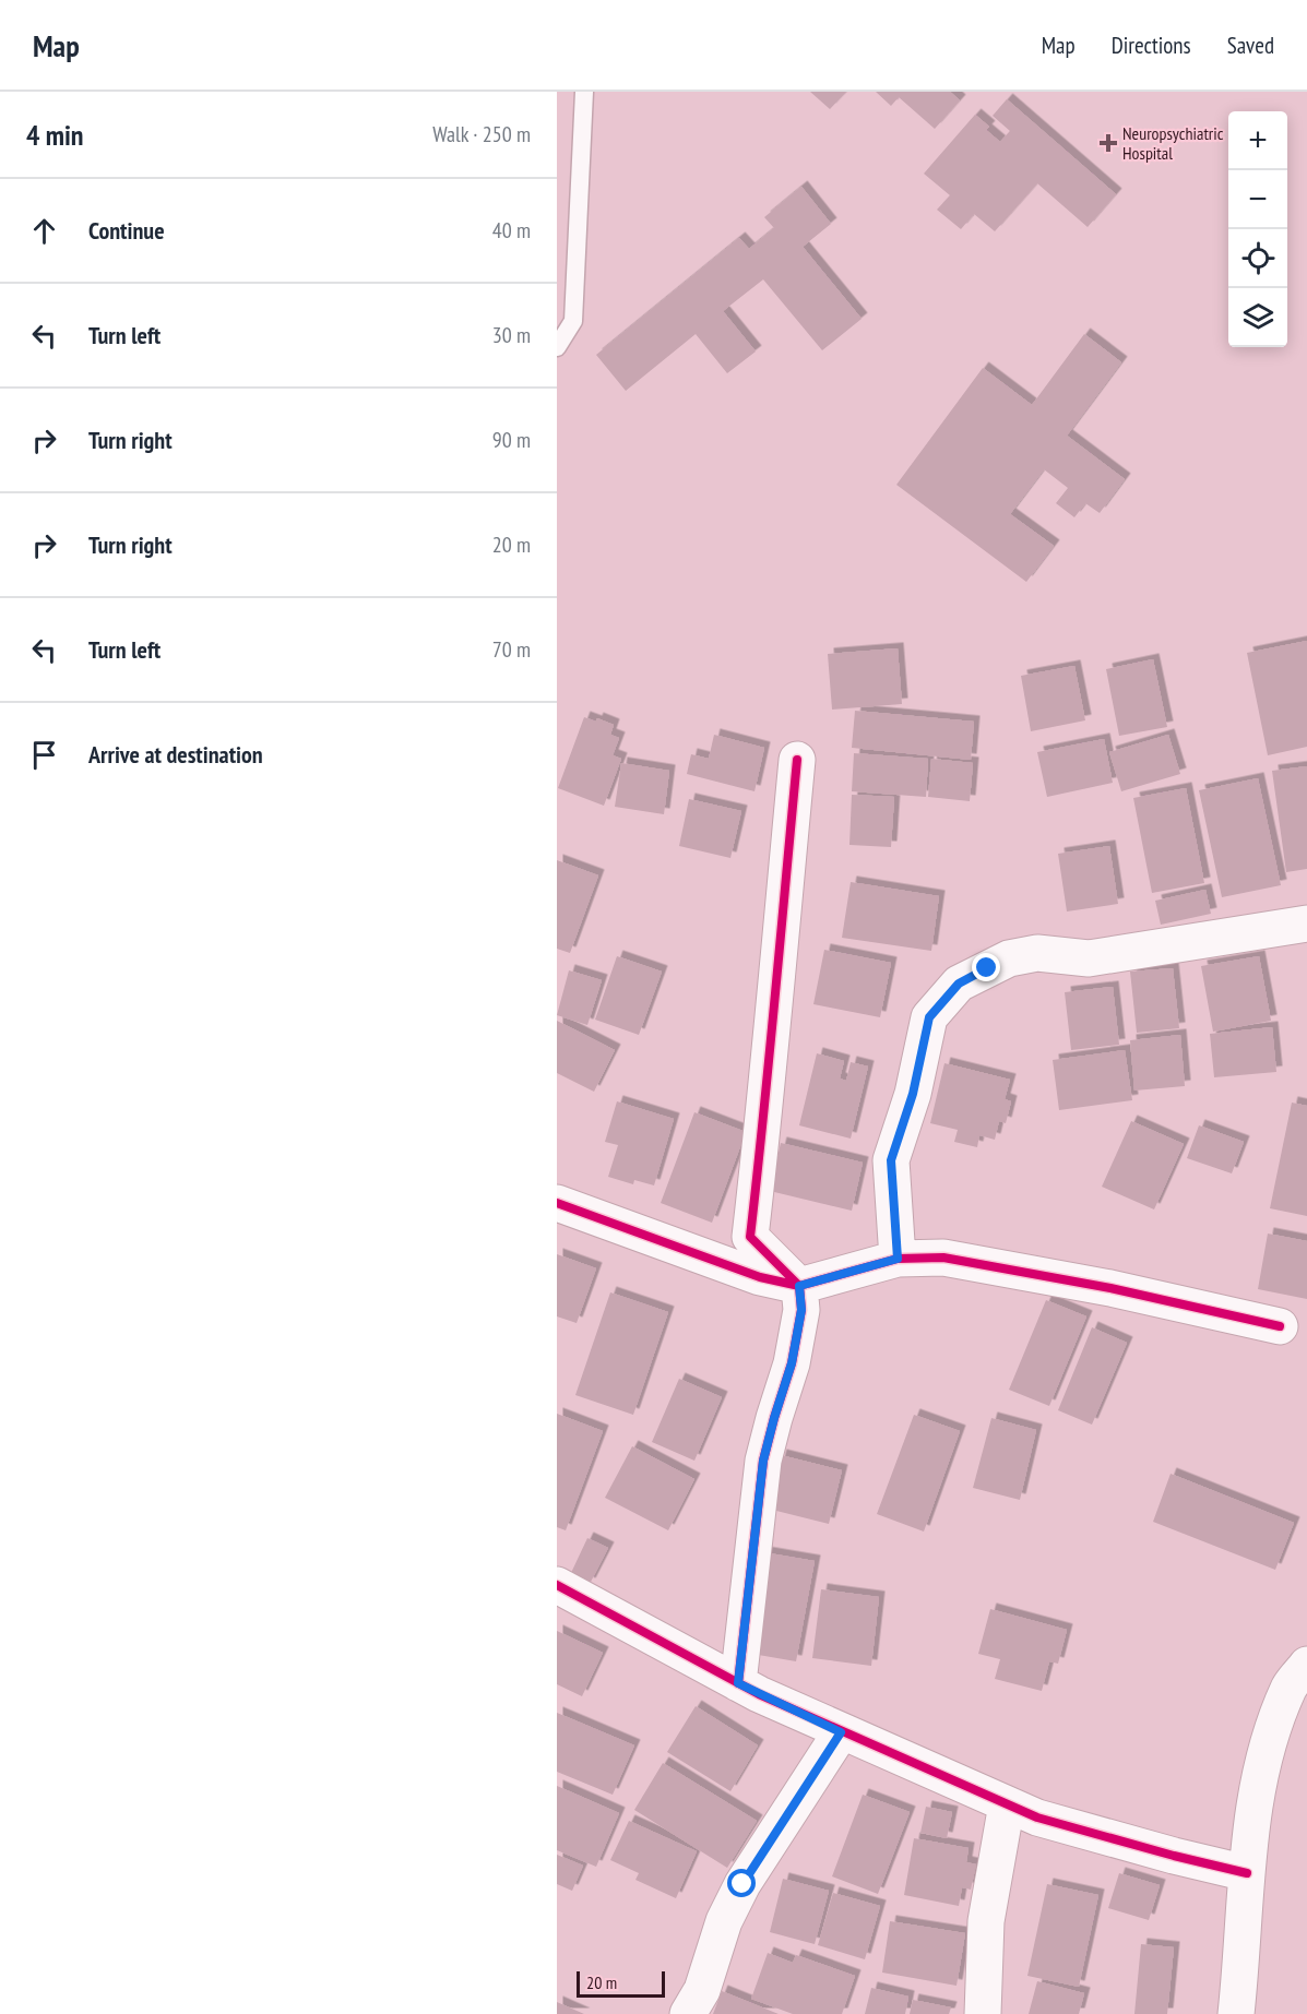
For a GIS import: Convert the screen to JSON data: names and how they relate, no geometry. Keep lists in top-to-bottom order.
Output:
{
  "places": {
    "health": ["Neuropsychiatric Hospital"]
  },
  "scale_bar": "20 m",
  "page": {
    "header": "Map",
    "nav": ["Map", "Directions", "Saved"],
    "heading": ["4 min", "Walk · 250 m"],
    "map_buttons": ["+", "−"],
    "list": [
      ["Continue", "40 m"],
      ["Turn left", "30 m"],
      ["Turn right", "90 m"],
      ["Turn right", "20 m"],
      ["Turn left", "70 m"],
      "Arrive at destination"
    ],
    "scale": "20 m"
  }
}
